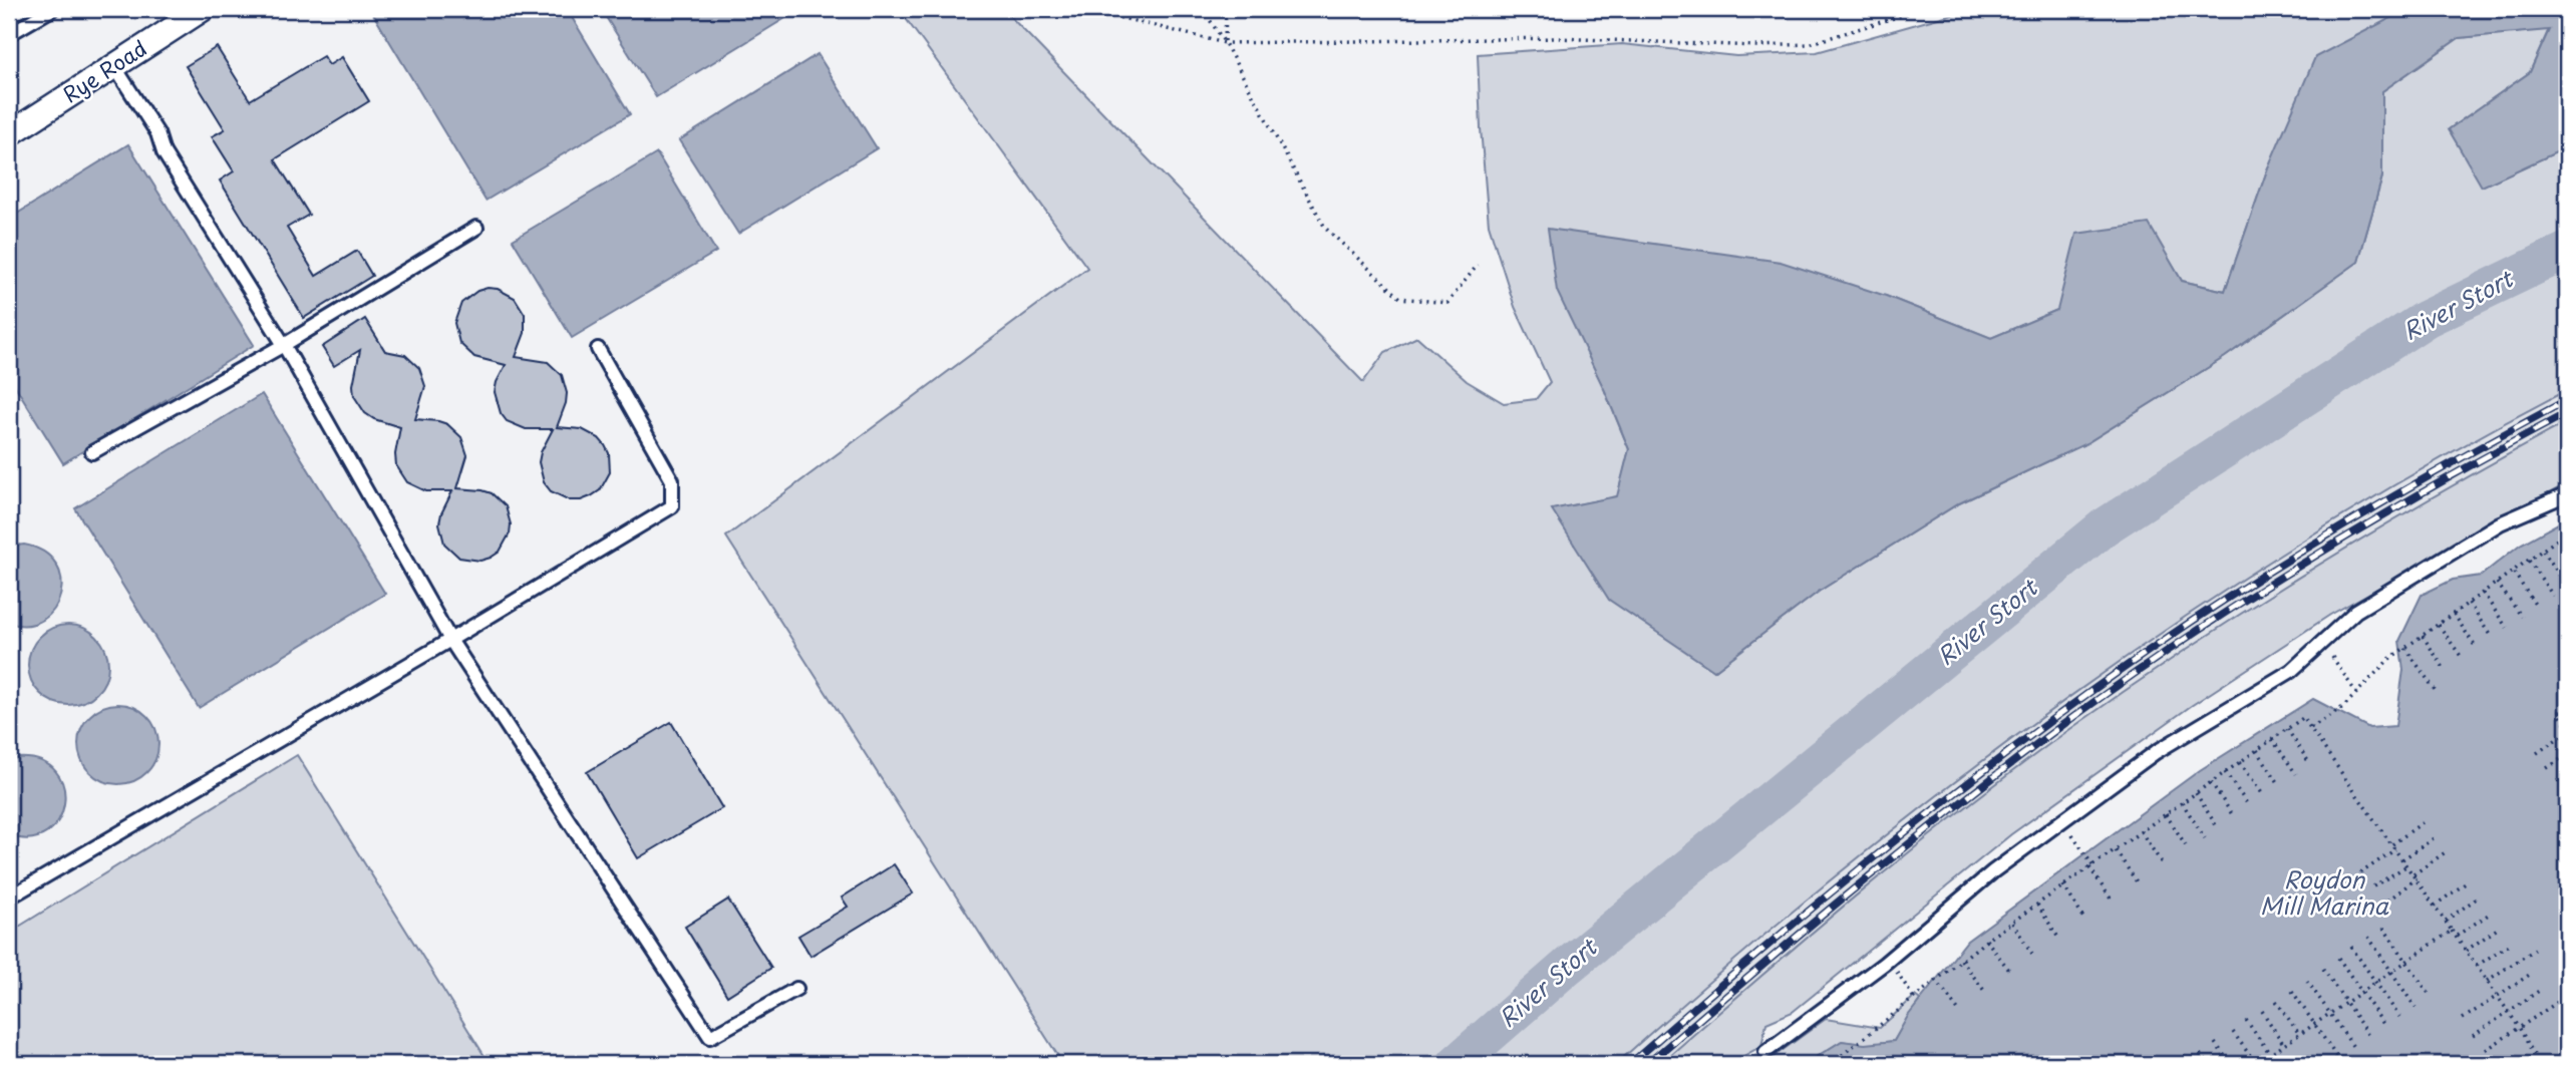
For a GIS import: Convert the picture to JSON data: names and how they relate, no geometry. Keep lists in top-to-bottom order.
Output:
{
  "streets": {
    "street": ["Rye Road"]
  },
  "water": ["River Stort", "Roydon Mill Marina"]
}
